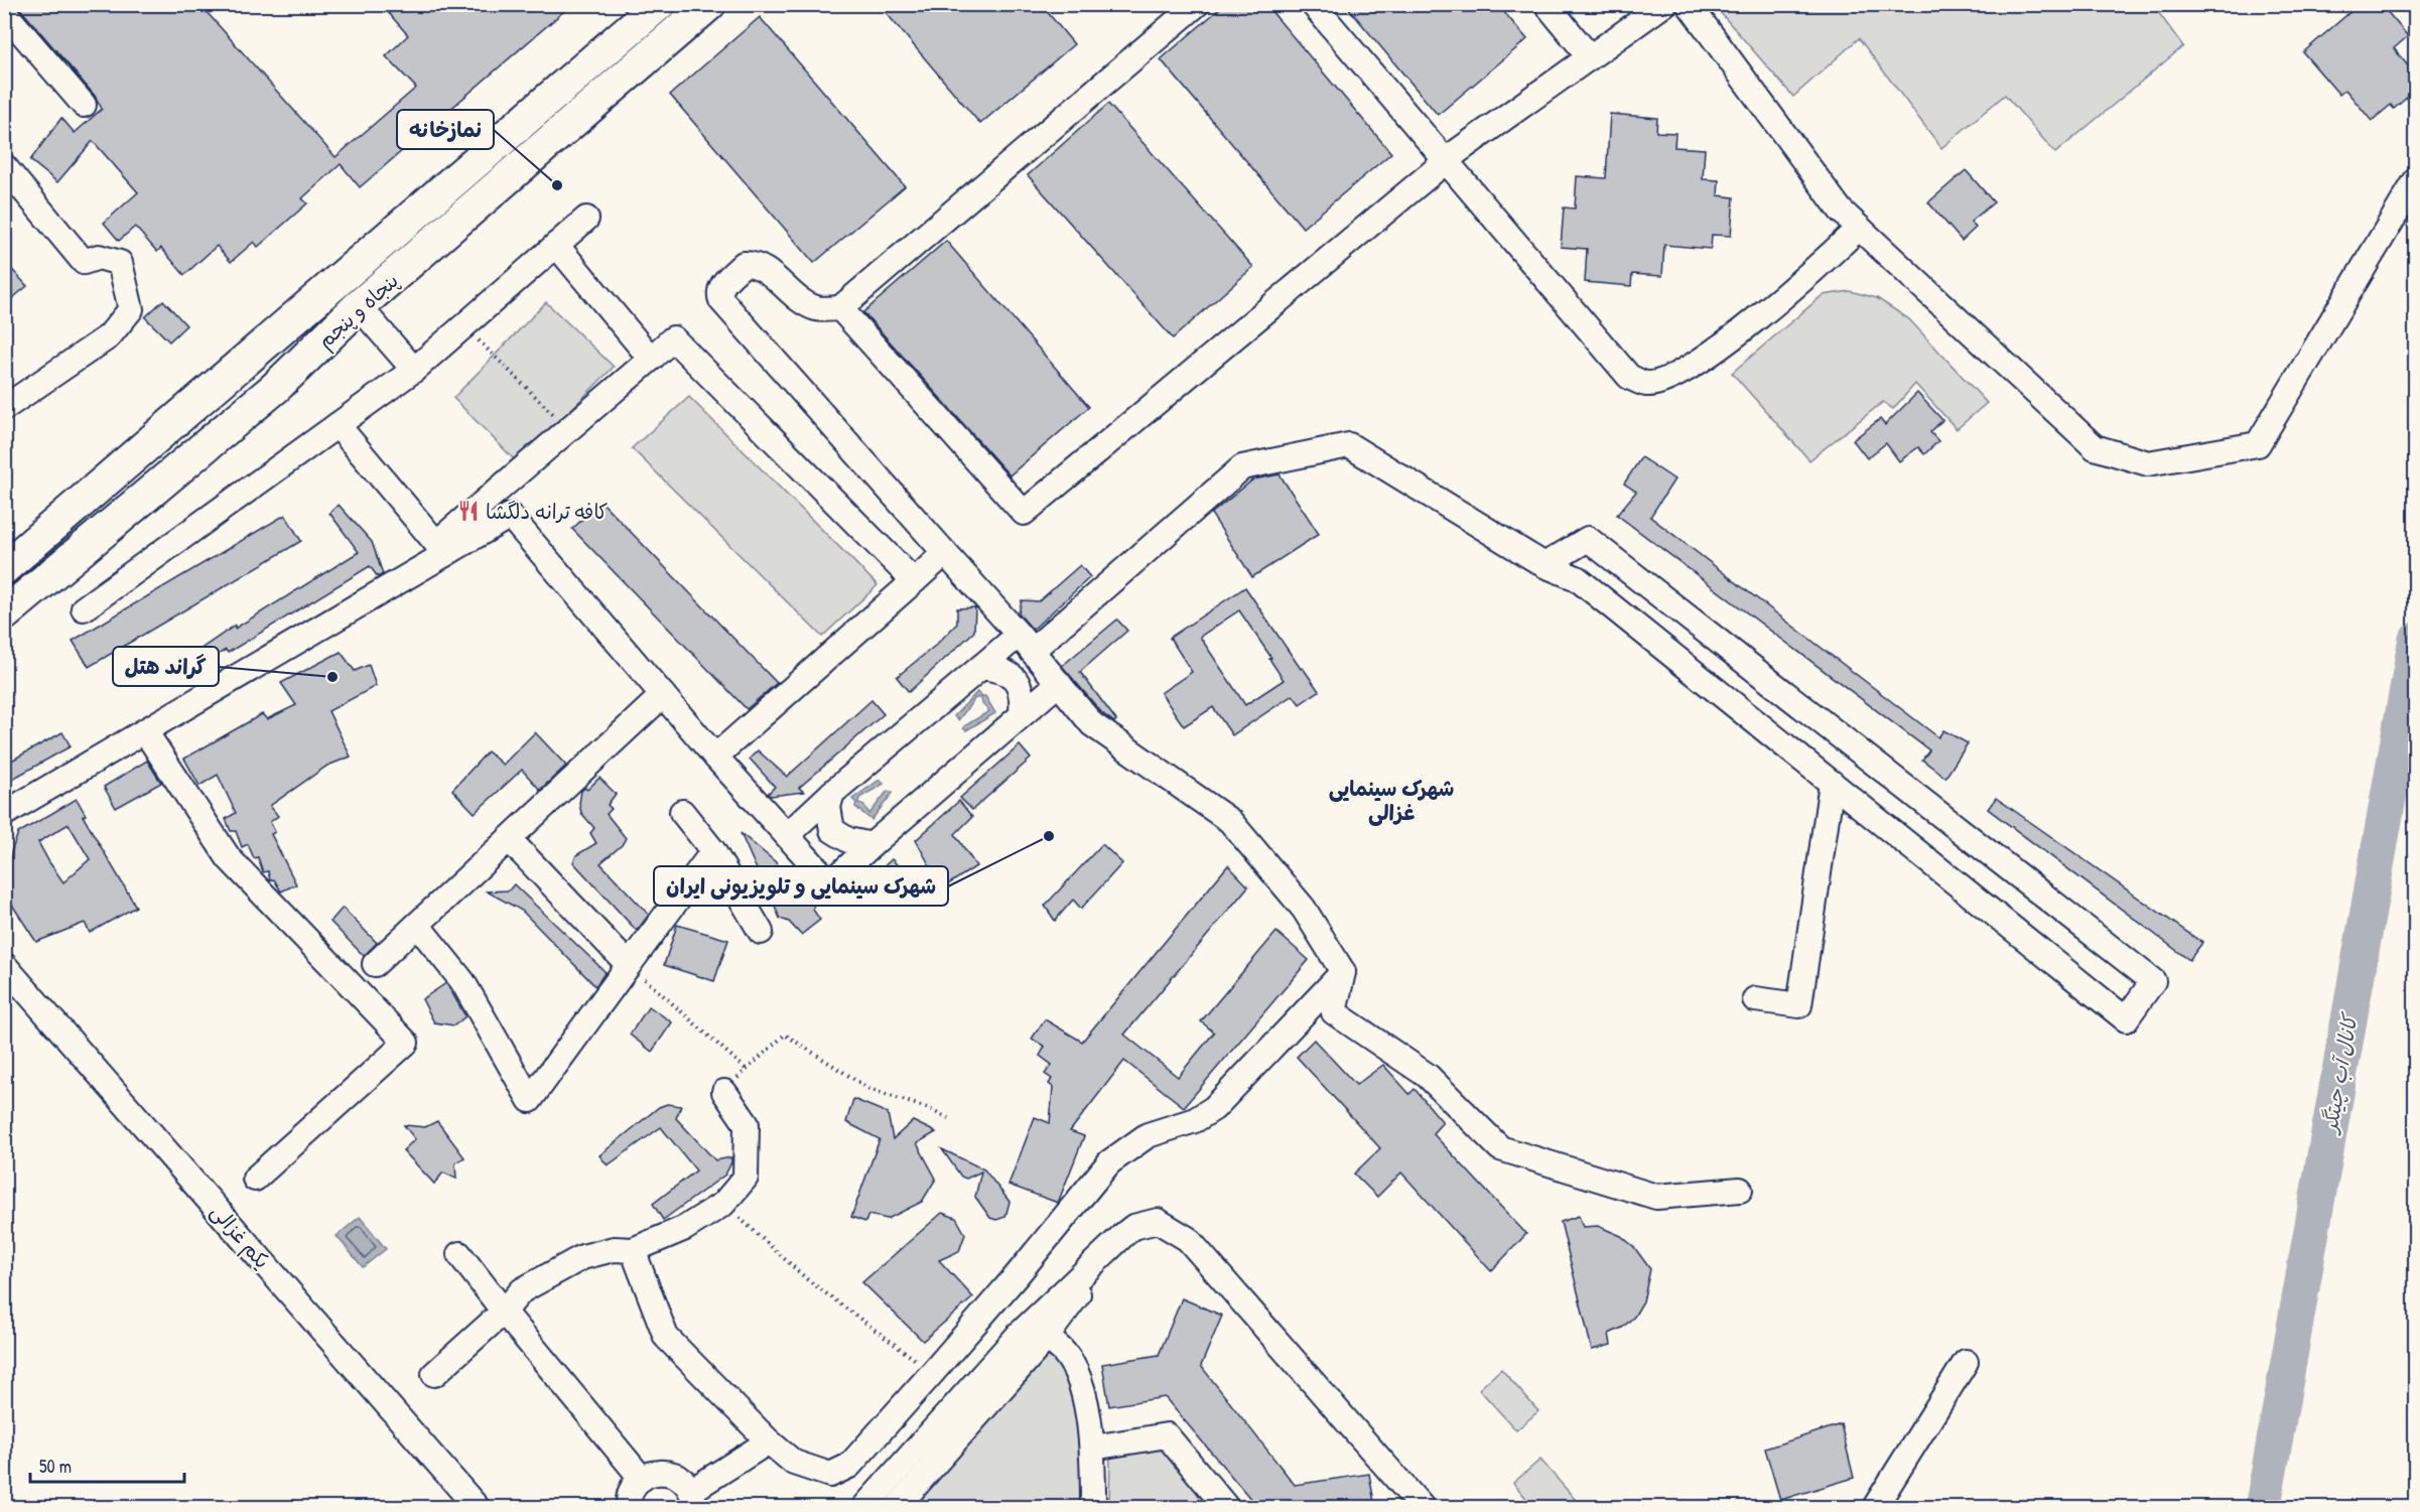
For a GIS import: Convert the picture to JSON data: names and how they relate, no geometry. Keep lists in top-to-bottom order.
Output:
{
  "streets": {
    "main road": ["پنجاه و پنجم"],
    "street": ["یکم غزالی"]
  },
  "districts": ["شهرک سینمایی غزالی"],
  "water": ["کانال آب چیتگر"],
  "places": {
    "other": ["نمازخانه", "گراند هتل", "شهرک سینمایی و تلویزیونی ایران"],
    "restaurant": ["کافه ترانه دلگشا"]
  },
  "scale_bar": "50 m"
}
